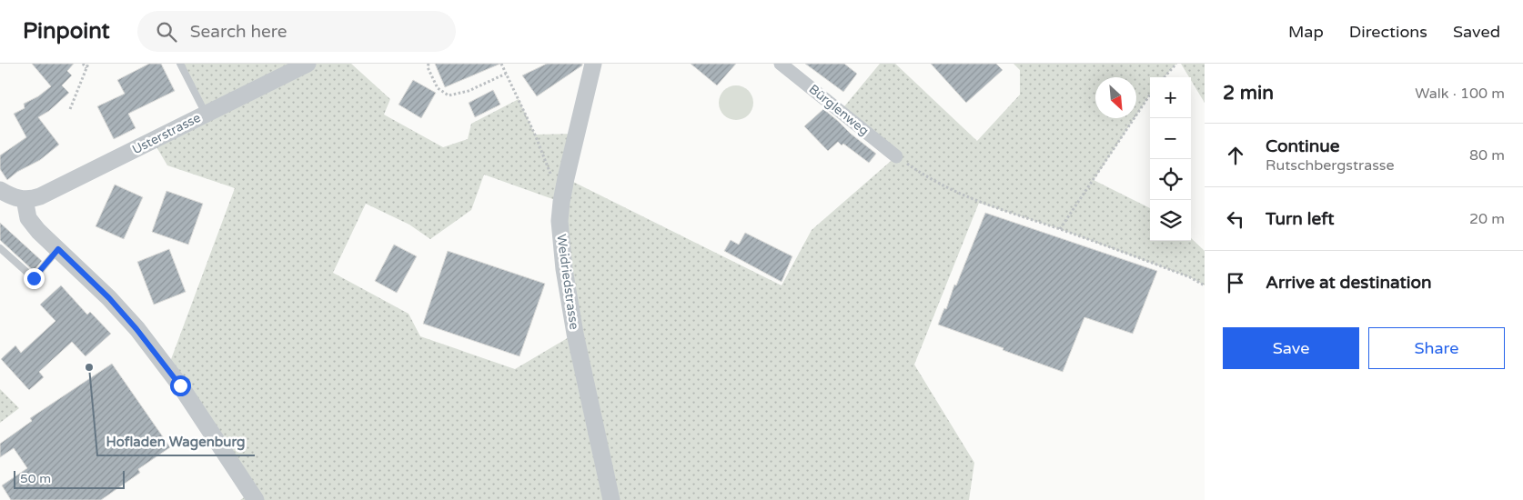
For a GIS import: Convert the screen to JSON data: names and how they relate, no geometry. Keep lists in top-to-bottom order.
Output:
{
  "streets": {
    "street": ["Bürglenweg", "Usterstrasse", "Weidriedstrasse"]
  },
  "places": ["Hofladen Wagenburg"],
  "scale_bar": "50 m",
  "north": "bottom right",
  "page": {
    "header": "Pinpoint",
    "search": "Search here",
    "nav": ["Map", "Directions", "Saved"],
    "heading": ["2 min", "Walk · 100 m"],
    "map_buttons": ["+", "−"],
    "list": [
      ["Continue", "Rutschbergstrasse", "80 m"],
      ["Turn left", "20 m"],
      "Arrive at destination"
    ],
    "buttons": ["Save", "Share"],
    "scale": "50 m"
  }
}
